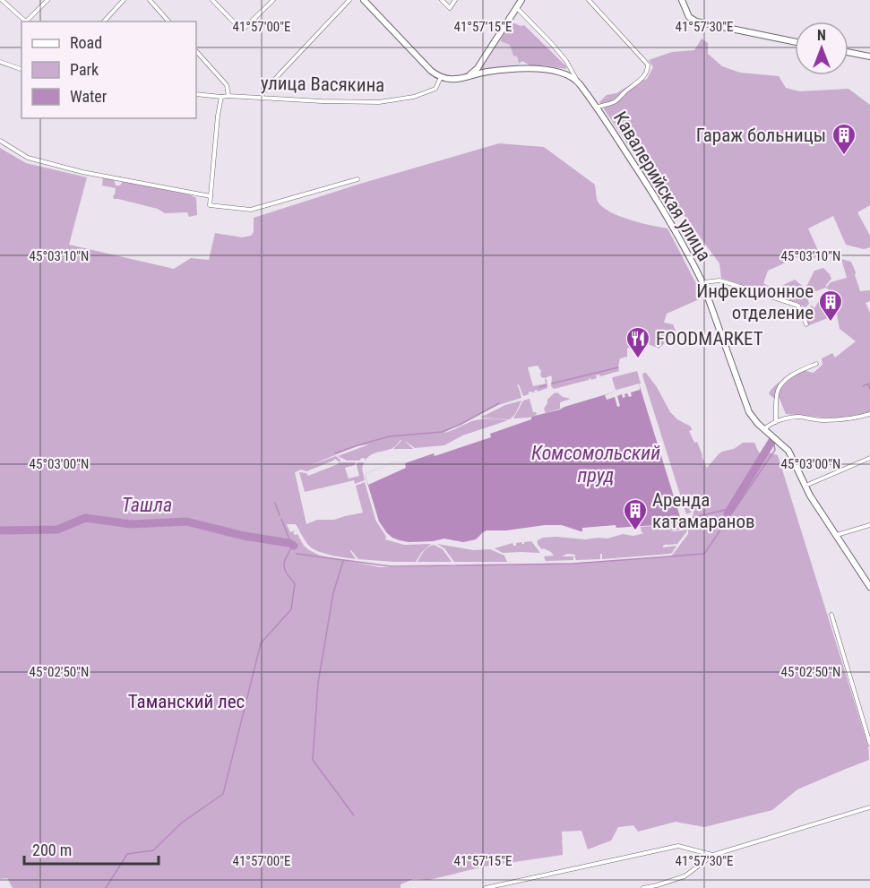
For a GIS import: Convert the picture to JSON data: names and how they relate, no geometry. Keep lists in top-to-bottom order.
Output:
{
  "streets": {
    "street": ["улица Васякина", "Кавалерийская улица"]
  },
  "water": ["Комсомольский пруд", "Ташла"],
  "parks": ["Таманский лес"],
  "places": {
    "building": ["Гараж больницы", "Инфекционное отделение", "Аренда катамаранов"],
    "restaurant": ["FOODMARKET"]
  },
  "legend": ["Road", "Park", "Water"],
  "scale_bar": "200 m",
  "north": "top",
  "coordinates": [
    "41°57'00\"E",
    "41°57'15\"E",
    "41°57'30\"E",
    "45°03'10\"N",
    "45°03'00\"N",
    "45°02'50\"N"
  ]
}
